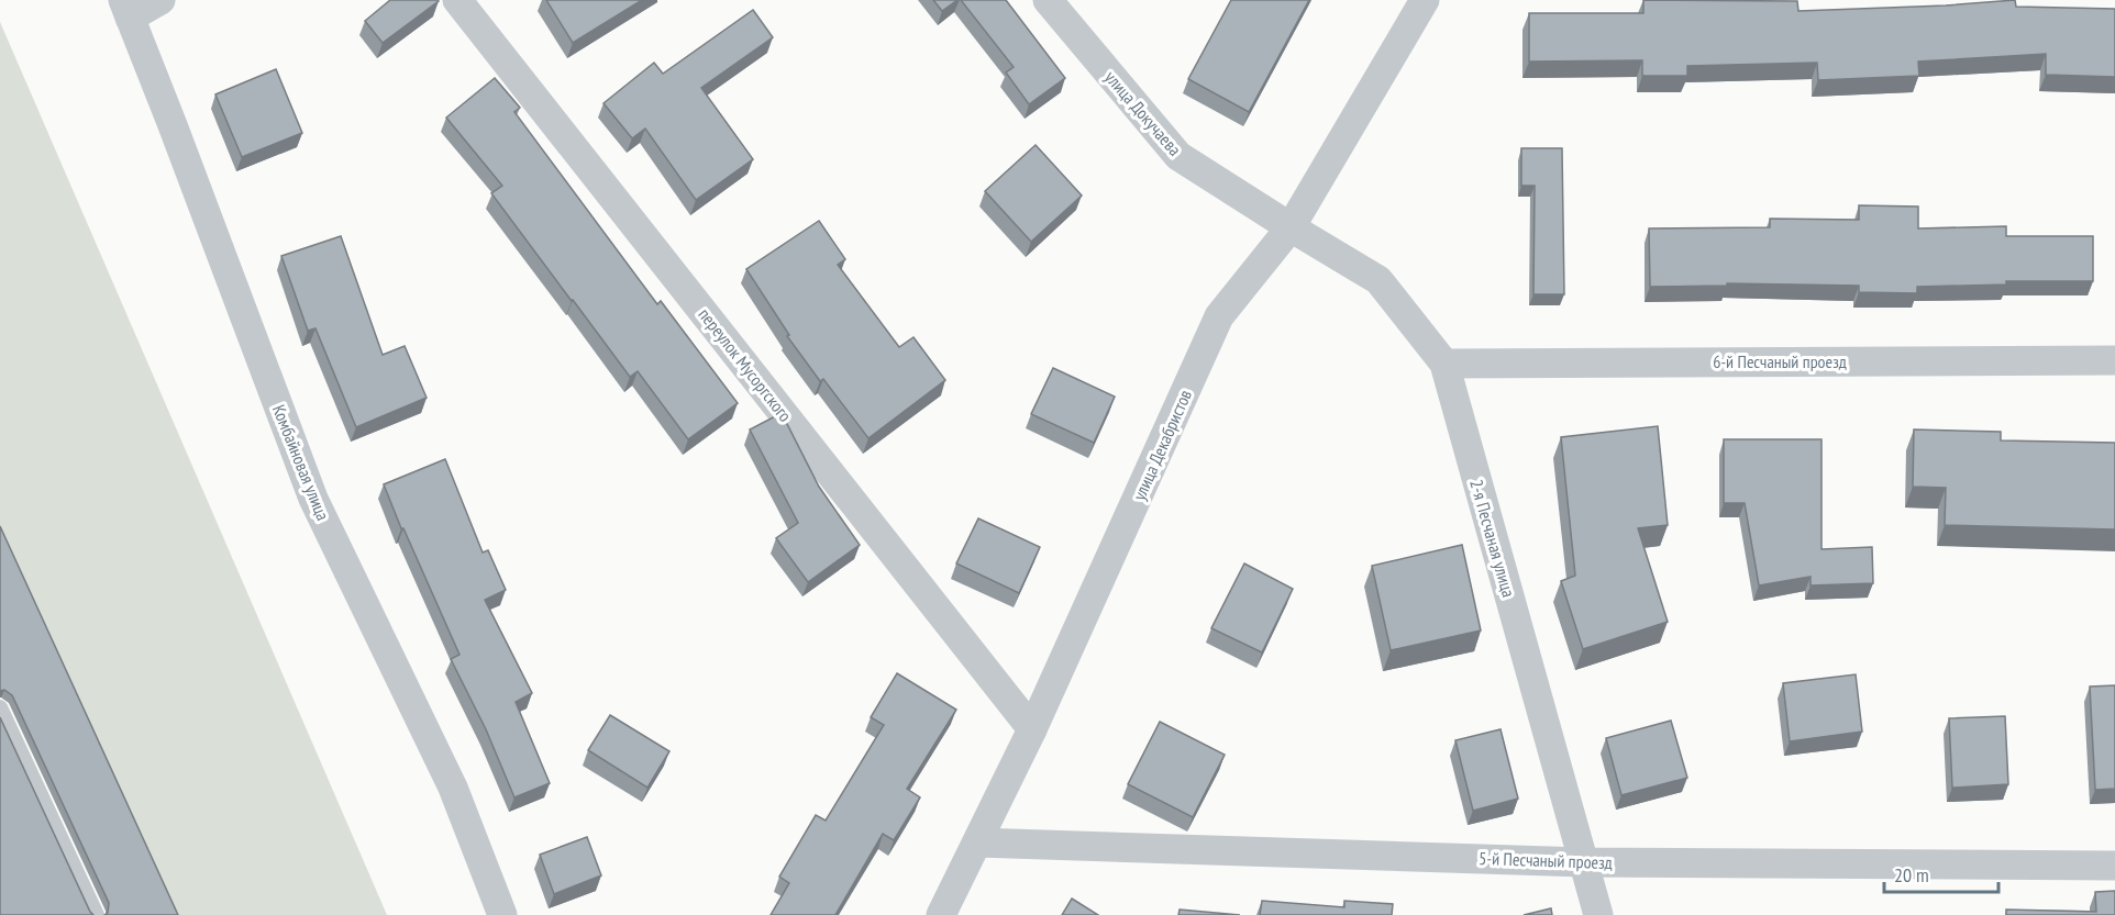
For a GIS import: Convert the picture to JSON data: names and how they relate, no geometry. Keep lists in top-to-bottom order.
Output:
{
  "streets": {
    "street": [
      "улица Докучаева",
      "6-й Песчаный проезд",
      "переулок Мусоргского",
      "улица Декабристов",
      "Комбайновая улица",
      "2-я Песчаная улица",
      "5-й Песчаный проезд"
    ]
  },
  "crossings": [
    ["улица Докучаева", "улица Декабристов"],
    ["улица Докучаева", "2-я Песчаная улица"],
    ["6-й Песчаный проезд", "2-я Песчаная улица"],
    ["переулок Мусоргского", "улица Декабристов"],
    ["улица Декабристов", "2-я Песчаная улица"],
    ["улица Декабристов", "5-й Песчаный проезд"],
    ["2-я Песчаная улица", "5-й Песчаный проезд"]
  ],
  "scale_bar": "20 m"
}
